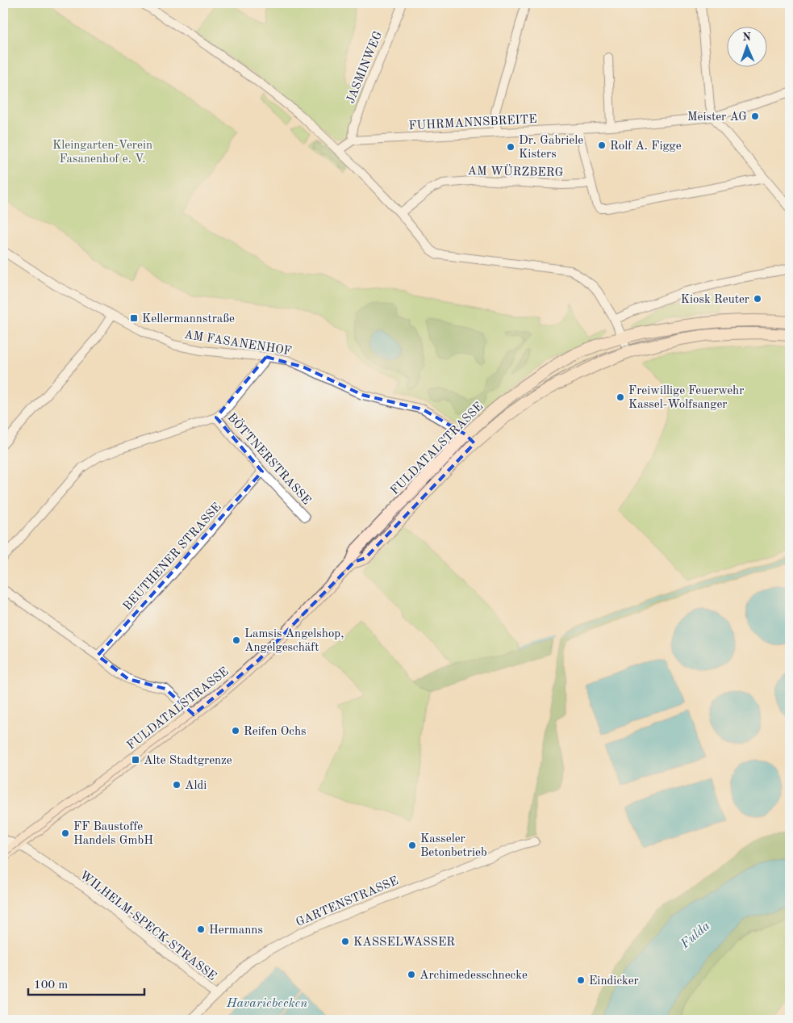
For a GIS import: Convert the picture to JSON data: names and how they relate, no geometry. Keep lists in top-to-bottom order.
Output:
{
  "streets": {
    "main road": ["FULDATALSTRASSE"],
    "street": [
      "JASMINWEG",
      "FUHRMANNSBREITE",
      "AM WÜRZBERG",
      "AM FASANENHOF",
      "BÖTTNERSTRASSE",
      "BEUTHENER STRASSE",
      "GARTENSTRASSE",
      "WILHELM-SPECK-STRASSE"
    ]
  },
  "crossings": [
    ["JASMINWEG", "FUHRMANNSBREITE"],
    ["AM FASANENHOF", "FULDATALSTRASSE"],
    ["AM FASANENHOF", "BÖTTNERSTRASSE"],
    ["FULDATALSTRASSE", "WILHELM-SPECK-STRASSE"],
    ["BÖTTNERSTRASSE", "BEUTHENER STRASSE"],
    ["GARTENSTRASSE", "WILHELM-SPECK-STRASSE"]
  ],
  "water": ["Fulda", "Havariebecken"],
  "parks": ["Kleingarten-Verein Fasanenhof e. V."],
  "places": {
    "other": [
      "Meister AG",
      "Rolf A. Figge",
      "Dr. Gabriele Kisters",
      "Kiosk Reuter",
      "Freiwillige Feuerwehr Kassel-Wolfsanger",
      "Lamsis Angelshop, Angelgeschäft",
      "Reifen Ochs",
      "Aldi",
      "FF Baustoffe Handels GmbH",
      "Kasseler Betonbetrieb",
      "Hermanns",
      "KASSELWASSER",
      "Archimedesschnecke",
      "Eindicker"
    ],
    "transit": ["Kellermannstraße", "Alte Stadtgrenze"]
  },
  "scale_bar": "100 m",
  "north": "top"
}
